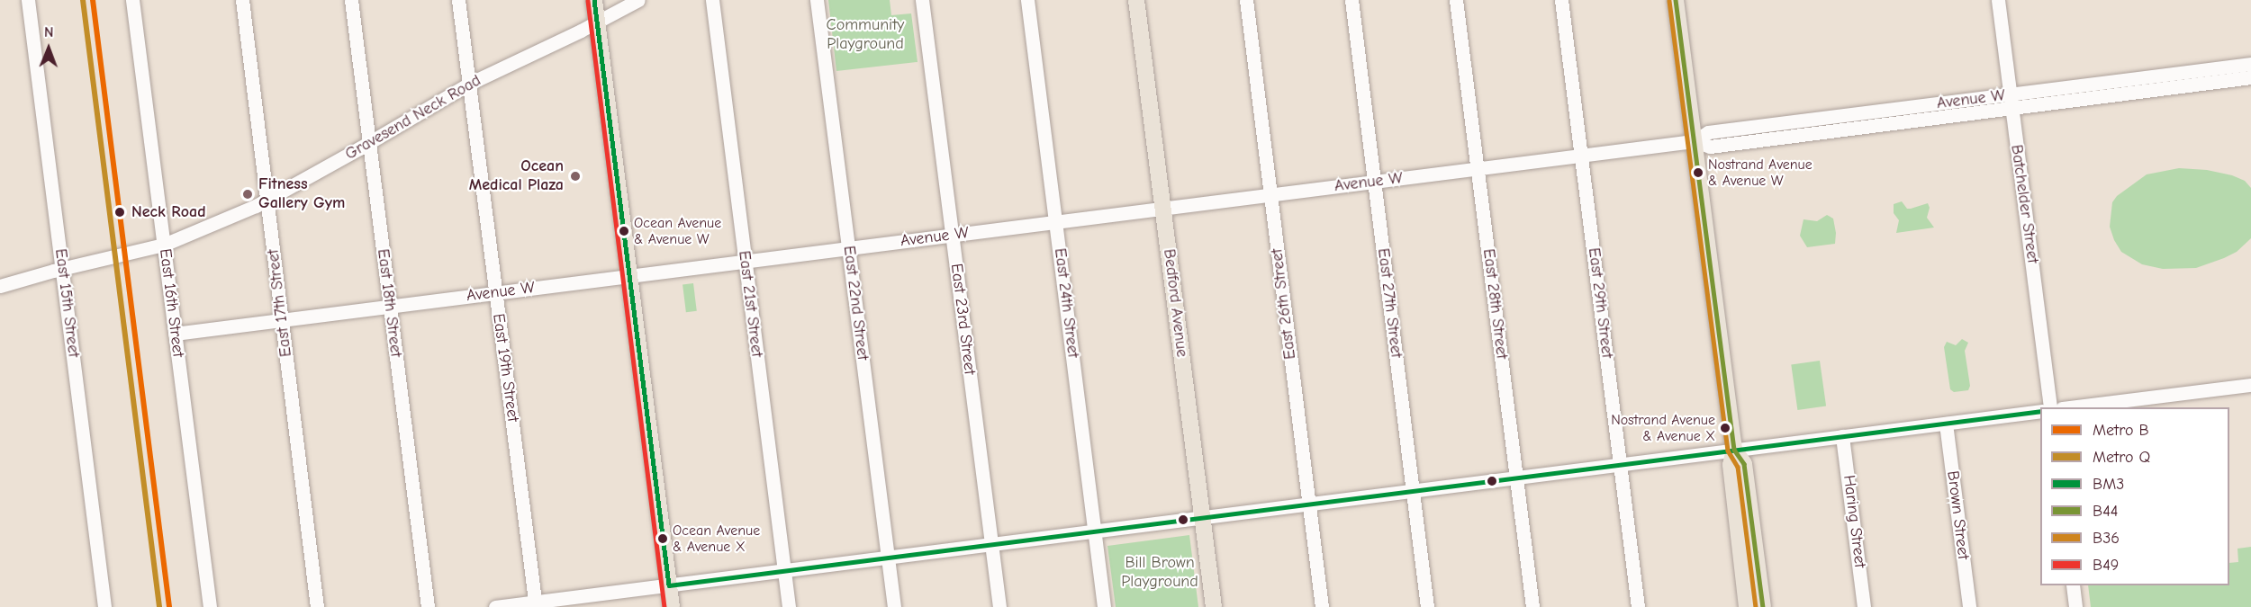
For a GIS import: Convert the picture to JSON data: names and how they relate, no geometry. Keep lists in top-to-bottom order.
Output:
{
  "streets": {
    "main road": ["Bedford Avenue"],
    "street": [
      "Avenue W",
      "Gravesend Neck Road",
      "Batchelder Street",
      "East 15th Street",
      "East 16th Street",
      "East 17th Street",
      "East 18th Street",
      "East 22nd Street",
      "East 24th Street",
      "East 27th Street",
      "East 29th Street",
      "East 21st Street",
      "East 26th Street",
      "East 28th Street",
      "East 23rd Street",
      "East 19th Street",
      "Brown Street",
      "Haring Street"
    ]
  },
  "crossings": [
    ["Avenue W", "Batchelder Street"],
    ["Avenue W", "East 16th Street"],
    ["Avenue W", "East 17th Street"],
    ["Avenue W", "East 18th Street"],
    ["Avenue W", "East 22nd Street"],
    ["Avenue W", "East 24th Street"],
    ["Avenue W", "Bedford Avenue"],
    ["Avenue W", "East 27th Street"],
    ["Avenue W", "East 29th Street"],
    ["Avenue W", "East 21st Street"],
    ["Avenue W", "East 26th Street"],
    ["Avenue W", "East 28th Street"],
    ["Avenue W", "East 23rd Street"],
    ["Avenue W", "East 19th Street"],
    ["Gravesend Neck Road", "East 15th Street"],
    ["Gravesend Neck Road", "East 16th Street"],
    ["Gravesend Neck Road", "East 17th Street"],
    ["Gravesend Neck Road", "East 18th Street"],
    ["Gravesend Neck Road", "East 19th Street"]
  ],
  "parks": ["Community Playground", "Bill Brown Playground"],
  "places": [
    "Nostrand Avenue & Avenue W",
    "Ocean Medical Plaza",
    "Fitness Gallery Gym",
    "Neck Road",
    "Ocean Avenue & Avenue W",
    "Nostrand Avenue & Avenue X",
    "Ocean Avenue & Avenue X"
  ],
  "lines": [
    "metro line B",
    "metro line Q",
    "transit line BM3",
    "transit line B44",
    "transit line B36",
    "transit line B49"
  ],
  "legend": [
    "Metro B",
    "Metro Q",
    "BM3",
    "B44",
    "B36",
    "B49"
  ],
  "north": "top"
}
